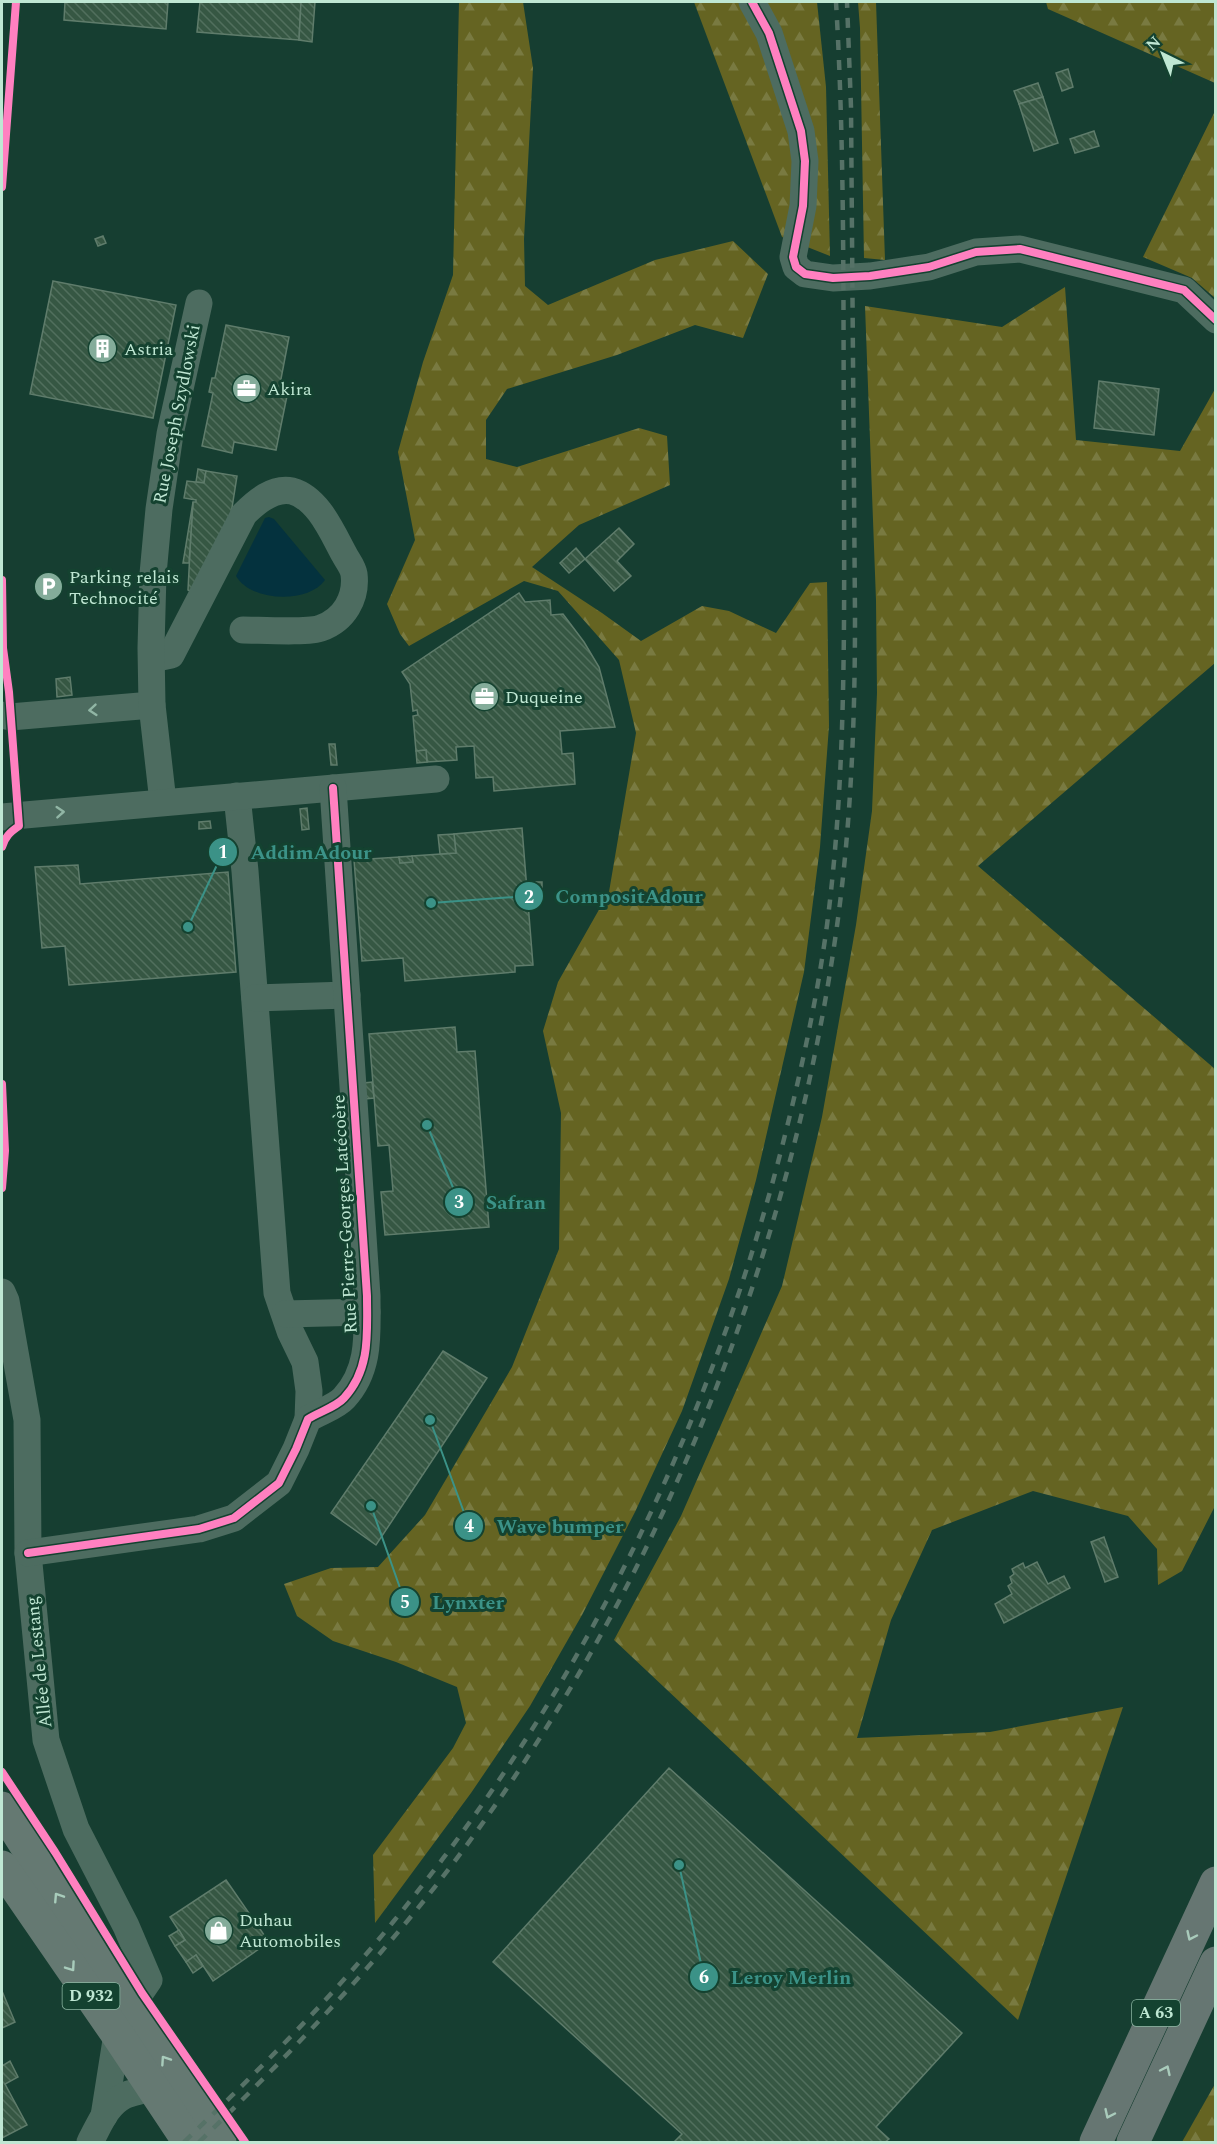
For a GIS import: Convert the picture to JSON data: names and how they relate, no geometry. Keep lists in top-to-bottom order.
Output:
{
  "streets": {
    "highway": ["A 63"],
    "main road": ["D 932"],
    "street": ["Rue Joseph Szydlowski", "Rue Pierre-Georges Latécoère", "Allée de Lestang"]
  },
  "crossings": [
    ["Allée de Lestang", "D 932"]
  ],
  "places": {
    "building": ["Astria"],
    "office": ["Akira", "Duqueine"],
    "parking": ["Parking relais Technocité"],
    "other": [
      "CompositAdour",
      "AddimAdour",
      "Safran",
      "Wave bumper",
      "Lynxter",
      "Leroy Merlin"
    ],
    "shop": ["Duhau Automobiles"]
  },
  "north": "top left"
}
